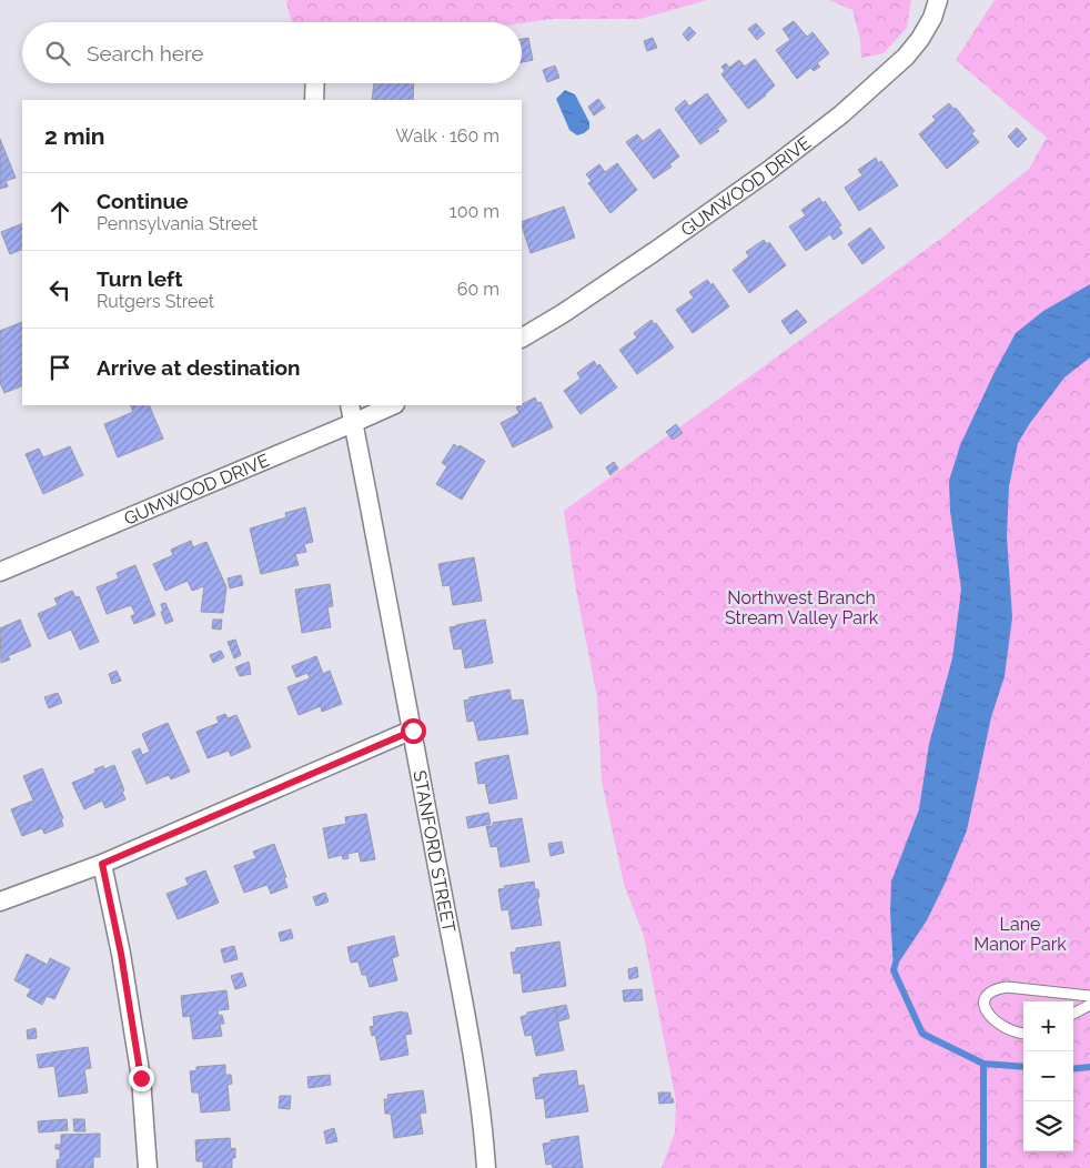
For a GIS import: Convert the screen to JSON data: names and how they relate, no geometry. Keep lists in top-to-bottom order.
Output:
{
  "streets": {
    "street": ["GUMWOOD DRIVE", "STANFORD STREET"]
  },
  "crossings": [
    ["GUMWOOD DRIVE", "STANFORD STREET"]
  ],
  "parks": ["Northwest Branch Stream Valley Park", "Lane Manor Park"],
  "page": {
    "search": "Search here",
    "heading": ["2 min", "Walk · 160 m"],
    "list": [
      ["Continue", "Pennsylvania Street", "100 m"],
      ["Turn left", "Rutgers Street", "60 m"],
      "Arrive at destination"
    ],
    "map_buttons": ["+", "−"]
  }
}
